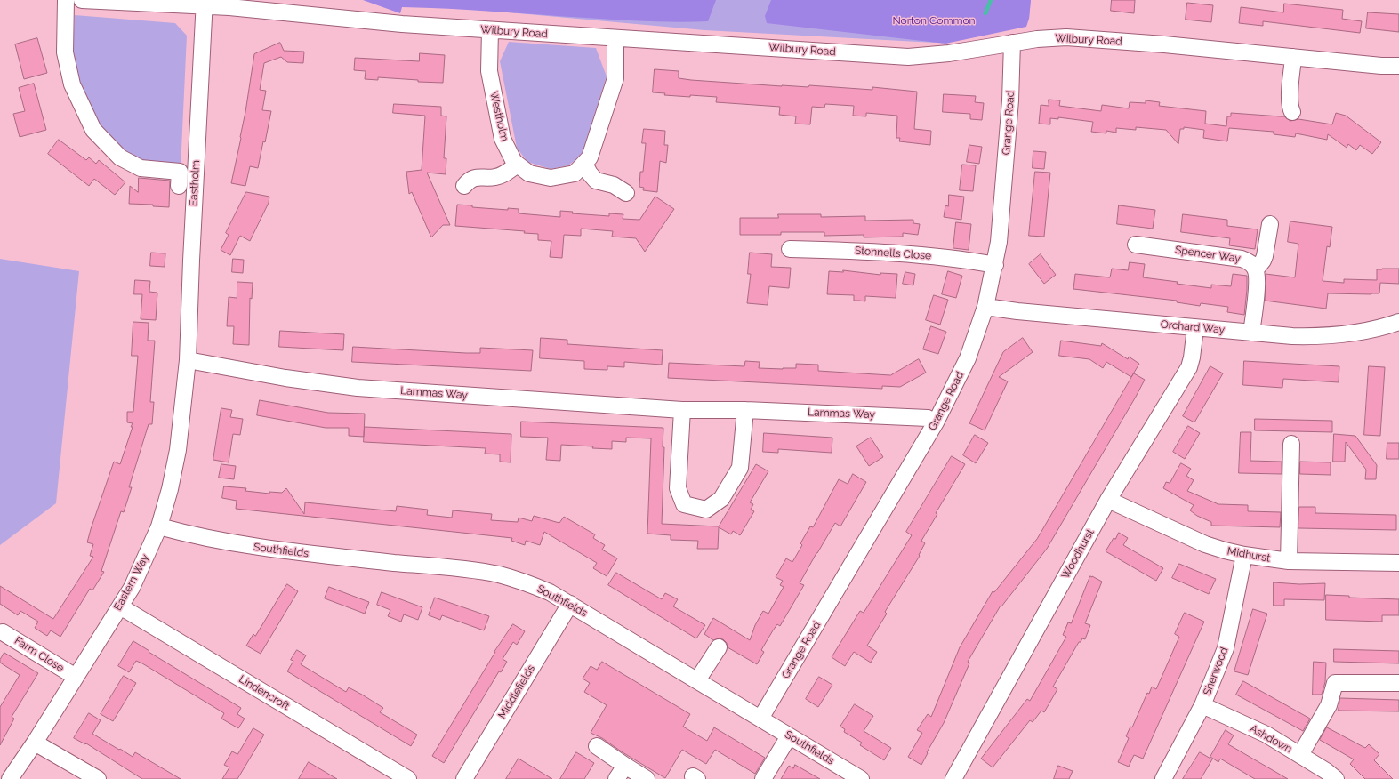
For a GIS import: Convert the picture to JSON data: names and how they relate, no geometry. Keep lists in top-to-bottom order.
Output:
{
  "streets": {
    "street": [
      "Wilbury Road",
      "Westholm",
      "Grange Road",
      "Eastholm",
      "Stonnells Close",
      "Spencer Way",
      "Orchard Way",
      "Lammas Way",
      "Southfields",
      "Woodhurst",
      "Midhurst",
      "Eastern Way",
      "Farm Close",
      "Sherwood",
      "Middlefields",
      "Lindencroft",
      "Ashdown"
    ]
  },
  "crossings": [
    ["Wilbury Road", "Westholm"],
    ["Wilbury Road", "Grange Road"],
    ["Wilbury Road", "Eastholm"],
    ["Grange Road", "Stonnells Close"],
    ["Grange Road", "Orchard Way"],
    ["Grange Road", "Lammas Way"],
    ["Grange Road", "Southfields"],
    ["Eastholm", "Lammas Way"],
    ["Eastholm", "Eastern Way"],
    ["Orchard Way", "Woodhurst"],
    ["Lammas Way", "Eastern Way"],
    ["Southfields", "Eastern Way"],
    ["Southfields", "Middlefields"],
    ["Woodhurst", "Midhurst"],
    ["Midhurst", "Sherwood"],
    ["Eastern Way", "Farm Close"],
    ["Eastern Way", "Lindencroft"],
    ["Sherwood", "Ashdown"]
  ],
  "parks": ["Norton Common"]
}
